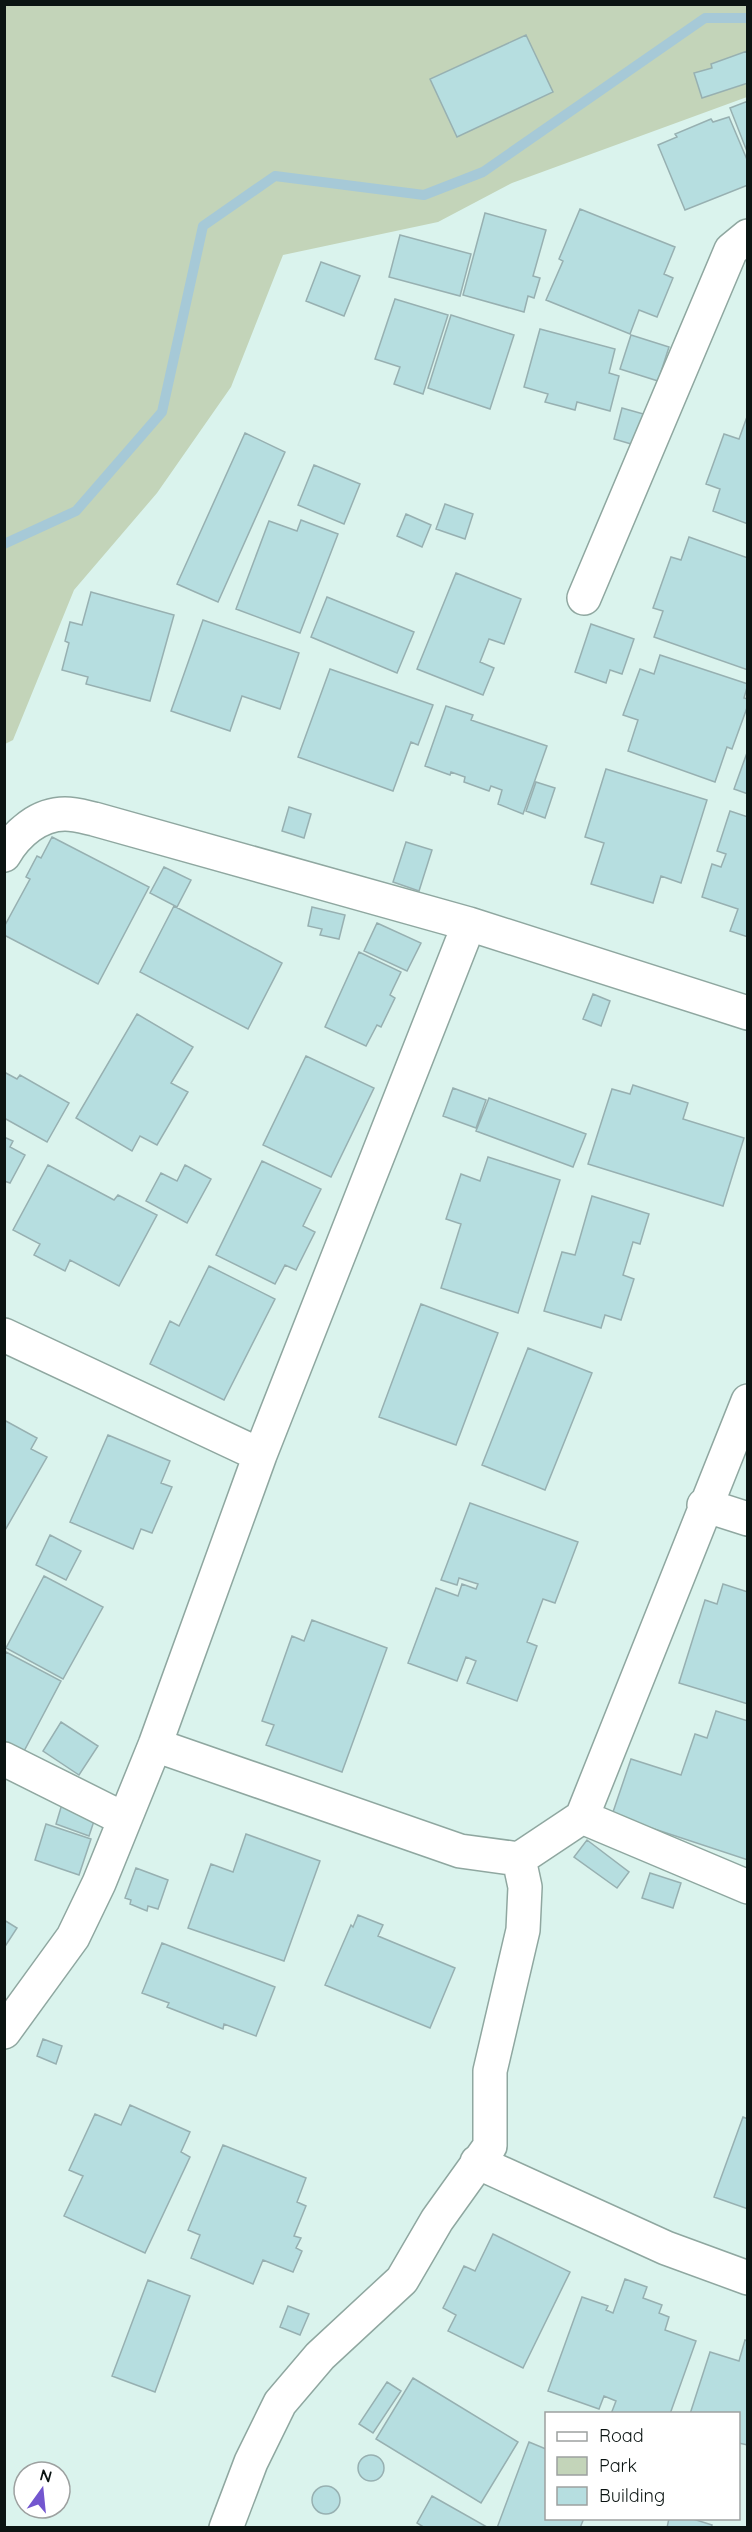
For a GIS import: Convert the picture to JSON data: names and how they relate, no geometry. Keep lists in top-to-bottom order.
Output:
{
  "legend": ["Road", "Park", "Building"],
  "north": "top"
}
